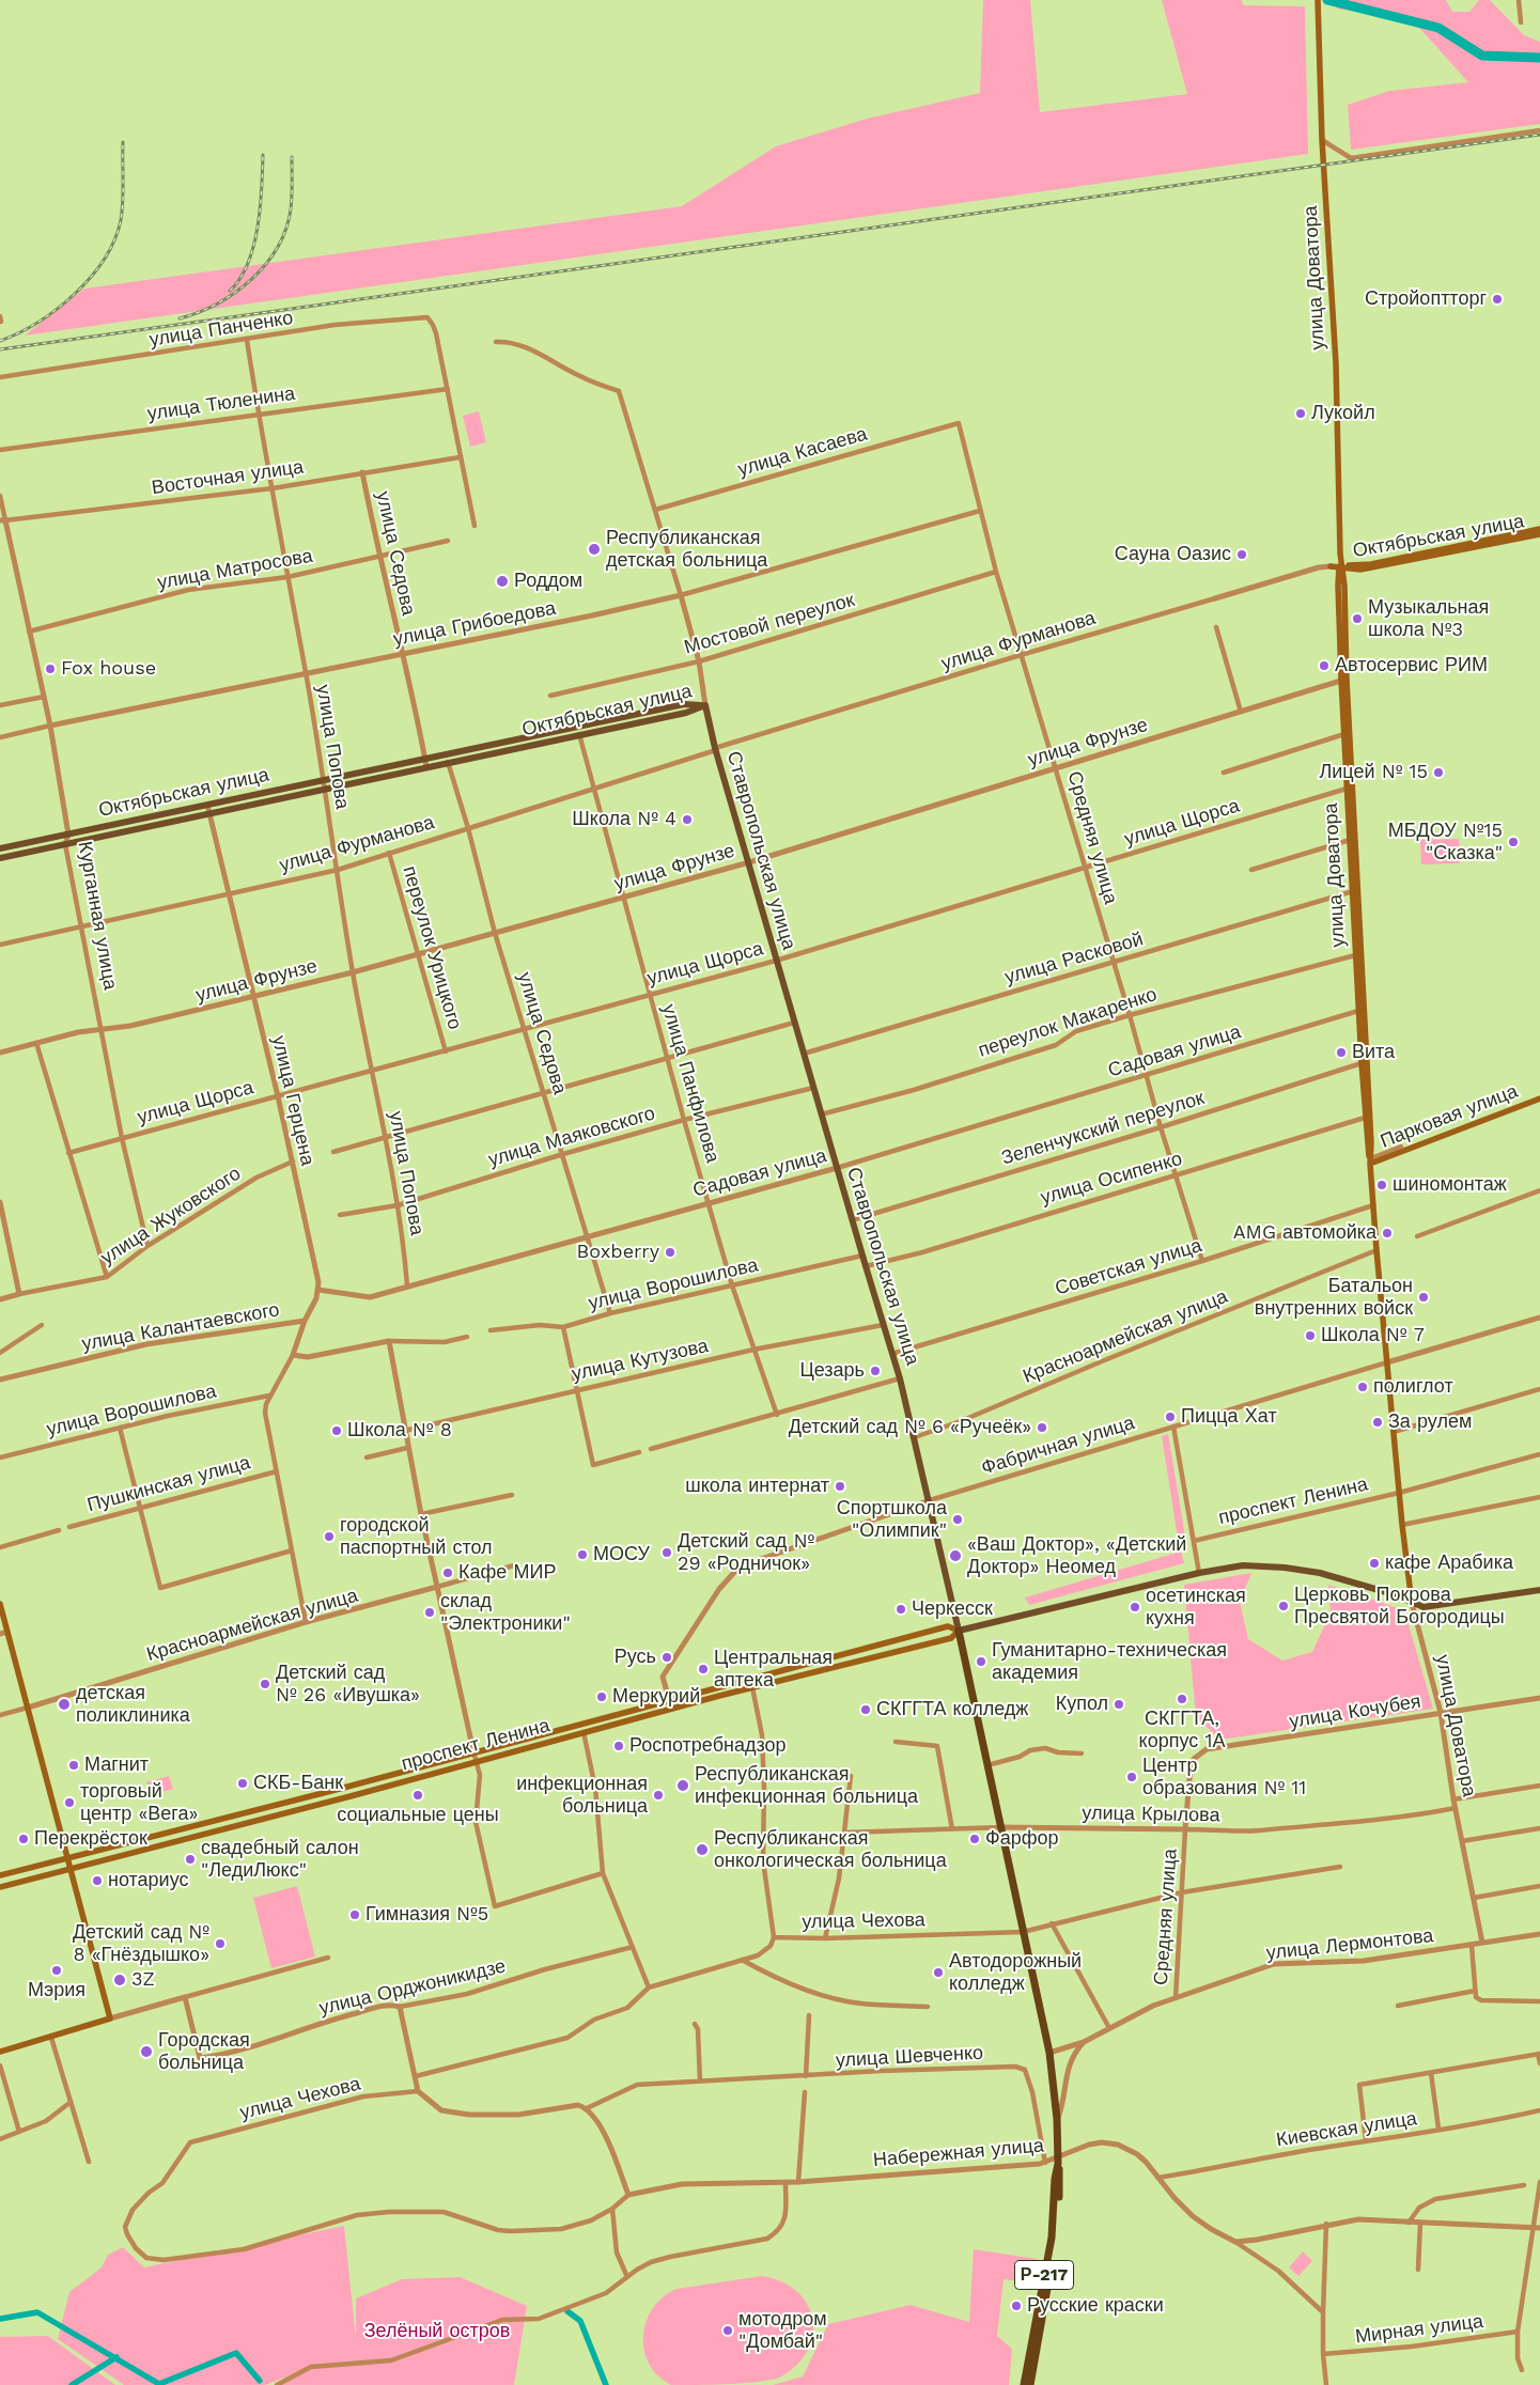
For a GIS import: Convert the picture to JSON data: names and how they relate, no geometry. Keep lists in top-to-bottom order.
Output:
{
  "streets": {
    "highway": ["Ставропольская улица", "Р-217"],
    "main road": [
      "улица Доватора",
      "Октябрьская улица",
      "Парковая улица",
      "проспект Ленина"
    ],
    "street": [
      "улица Панченко",
      "улица Тюленина",
      "улица Касаева",
      "Восточная улица",
      "улица Седова",
      "улица Матросова",
      "улица Грибоедова",
      "Мостовой переулок",
      "улица Фурманова",
      "улица Фрунзе",
      "улица Попова",
      "улица Щорса",
      "Средняя улица",
      "Курганная улица",
      "переулок Урицкого",
      "улица Расковой",
      "переулок Макаренко",
      "Садовая улица",
      "улица Панфилова",
      "улица Герцена",
      "Зеленчукский переулок",
      "улица Маяковского",
      "улица Осипенко",
      "улица Жуковского",
      "Советская улица",
      "улица Ворошилова",
      "улица Калантаевского",
      "Красноармейская улица",
      "улица Кутузова",
      "Фабричная улица",
      "Пушкинская улица",
      "улица Кочубея",
      "улица Крылова",
      "улица Чехова",
      "улица Лермонтова",
      "улица Орджоникидзе",
      "улица Шевченко",
      "Киевская улица",
      "Набережная улица",
      "Мирная улица"
    ]
  },
  "crossings": [
    ["улица Доватора", "Октябрьская улица"],
    ["улица Доватора", "улица Фрунзе"],
    ["улица Доватора", "улица Щорса"],
    ["улица Доватора", "улица Расковой"],
    ["улица Доватора", "переулок Макаренко"],
    ["улица Доватора", "Садовая улица"],
    ["улица Доватора", "Парковая улица"],
    ["улица Доватора", "Зеленчукский переулок"],
    ["улица Доватора", "улица Осипенко"],
    ["улица Доватора", "Советская улица"],
    ["улица Доватора", "Красноармейская улица"],
    ["улица Доватора", "Фабричная улица"],
    ["улица Доватора", "проспект Ленина"],
    ["улица Доватора", "улица Кочубея"],
    ["улица Доватора", "улица Крылова"],
    ["улица Доватора", "улица Лермонтова"],
    ["улица Панченко", "улица Тюленина"],
    ["улица Панченко", "улица Попова"],
    ["улица Тюленина", "улица Попова"],
    ["улица Касаева", "Средняя улица"],
    ["улица Касаева", "Ставропольская улица"],
    ["Восточная улица", "улица Седова"],
    ["Восточная улица", "улица Попова"],
    ["Восточная улица", "Курганная улица"],
    ["Октябрьская улица", "улица Седова"],
    ["Октябрьская улица", "улица Фурманова"],
    ["Октябрьская улица", "улица Попова"],
    ["Октябрьская улица", "Ставропольская улица"],
    ["Октябрьская улица", "Курганная улица"],
    ["Октябрьская улица", "улица Панфилова"],
    ["Октябрьская улица", "улица Герцена"],
    ["улица Седова", "улица Матросова"],
    ["улица Седова", "улица Грибоедова"],
    ["улица Седова", "улица Фурманова"],
    ["улица Седова", "улица Фрунзе"],
    ["улица Седова", "улица Щорса"],
    ["улица Седова", "Садовая улица"],
    ["улица Седова", "улица Маяковского"],
    ["улица Седова", "улица Ворошилова"],
    ["улица Матросова", "улица Попова"],
    ["улица Матросова", "Курганная улица"],
    ["улица Грибоедова", "улица Попова"],
    ["улица Грибоедова", "Средняя улица"],
    ["улица Грибоедова", "Ставропольская улица"],
    ["улица Грибоедова", "Курганная улица"],
    ["Мостовой переулок", "Средняя улица"],
    ["Мостовой переулок", "Ставропольская улица"],
    ["улица Фурманова", "улица Попова"],
    ["улица Фурманова", "Средняя улица"],
    ["улица Фурманова", "Ставропольская улица"],
    ["улица Фурманова", "Курганная улица"],
    ["улица Фурманова", "переулок Урицкого"],
    ["улица Фурманова", "улица Панфилова"],
    ["улица Фурманова", "улица Герцена"],
    ["улица Фрунзе", "улица Попова"],
    ["улица Фрунзе", "Средняя улица"],
    ["улица Фрунзе", "Ставропольская улица"],
    ["улица Фрунзе", "Курганная улица"],
    ["улица Фрунзе", "переулок Урицкого"],
    ["улица Фрунзе", "улица Панфилова"],
    ["улица Фрунзе", "улица Герцена"],
    ["улица Попова", "улица Щорса"],
    ["улица Попова", "Садовая улица"],
    ["улица Попова", "улица Маяковского"],
    ["улица Щорса", "Средняя улица"],
    ["улица Щорса", "Ставропольская улица"],
    ["улица Щорса", "Курганная улица"],
    ["улица Щорса", "переулок Урицкого"],
    ["улица Щорса", "улица Панфилова"],
    ["улица Щорса", "улица Герцена"],
    ["Средняя улица", "улица Расковой"],
    ["Средняя улица", "переулок Макаренко"],
    ["Средняя улица", "Садовая улица"],
    ["Средняя улица", "Зеленчукский переулок"],
    ["Средняя улица", "улица Осипенко"],
    ["Средняя улица", "Советская улица"],
    ["Средняя улица", "улица Кочубея"],
    ["Средняя улица", "улица Крылова"],
    ["Средняя улица", "улица Чехова"],
    ["Средняя улица", "улица Лермонтова"],
    ["Ставропольская улица", "улица Расковой"],
    ["Ставропольская улица", "переулок Макаренко"],
    ["Ставропольская улица", "Садовая улица"],
    ["Ставропольская улица", "Зеленчукский переулок"],
    ["Ставропольская улица", "улица Маяковского"],
    ["Ставропольская улица", "улица Осипенко"],
    ["Ставропольская улица", "Советская улица"],
    ["Ставропольская улица", "улица Ворошилова"],
    ["Ставропольская улица", "Красноармейская улица"],
    ["Ставропольская улица", "улица Кутузова"],
    ["Ставропольская улица", "Фабричная улица"],
    ["Ставропольская улица", "проспект Ленина"],
    ["Ставропольская улица", "улица Крылова"],
    ["Ставропольская улица", "улица Чехова"],
    ["Ставропольская улица", "улица Лермонтова"],
    ["Ставропольская улица", "Набережная улица"],
    ["Ставропольская улица", "Р-217"],
    ["Курганная улица", "улица Жуковского"],
    ["Садовая улица", "улица Панфилова"],
    ["Садовая улица", "улица Герцена"],
    ["улица Панфилова", "улица Маяковского"],
    ["улица Панфилова", "улица Ворошилова"],
    ["улица Панфилова", "улица Кутузова"],
    ["улица Герцена", "улица Жуковского"],
    ["Фабричная улица", "проспект Ленина"],
    ["улица Чехова", "Набережная улица"],
    ["улица Шевченко", "Набережная улица"],
    ["Киевская улица", "Набережная улица"],
    ["Набережная улица", "Р-217"]
  ],
  "parks": ["Зелёный остров"],
  "places": [
    "Стройоптторг",
    "Лукойл",
    "Республиканская детская больница",
    "Сауна Оазис",
    "Роддом",
    "Музыкальная школа №3",
    "Автосервис РИМ",
    "Fox house",
    "Лицей № 15",
    "Школа № 4",
    "МБДОУ №15 \"Сказка\"",
    "Вита",
    "шиномонтаж",
    "AMG автомойка",
    "Boxberry",
    "Батальон внутренних войск",
    "Школа № 7",
    "Цезарь",
    "полиглот",
    "Пицца Хат",
    "За рулем",
    "Детский сад № 6 «Ручеёк»",
    "Школа № 8",
    "школа интернат",
    "Спортшкола \"Олимпик\"",
    "городской паспортный стол",
    "Детский сад № 29 «Родничок»",
    "МОСУ",
    "«Ваш Доктор», «Детский Доктор» Неомед",
    "кафе Арабика",
    "Кафе МИР",
    "Церковь Покрова Пресвятой Богородицы",
    "осетинская кухня",
    "Черкесск",
    "склад \"Электроники\"",
    "Русь",
    "Гуманитарно-техническая академия",
    "Центральная аптека",
    "Детский сад № 26 «Ивушка»",
    "Меркурий",
    "СКГГТА, корпус 1А",
    "детская поликлиника",
    "Купол",
    "СКГГТА колледж",
    "Роспотребнадзор",
    "Магнит",
    "Центр образования № 11",
    "СКБ-Банк",
    "Республиканская инфекционная больница",
    "социальные цены",
    "инфекционная больница",
    "торговый центр «Вега»",
    "Перекрёсток",
    "Фарфор",
    "Республиканская онкологическая больница",
    "свадебный салон \"ЛедиЛюкс\"",
    "нотариус",
    "Гимназия №5",
    "Детский сад № 8 «Гнёздышко»",
    "Мэрия",
    "Автодорожный колледж",
    "3Z",
    "Городская больница",
    "Русские краски",
    "мотодром \"Домбай\""
  ]
}
